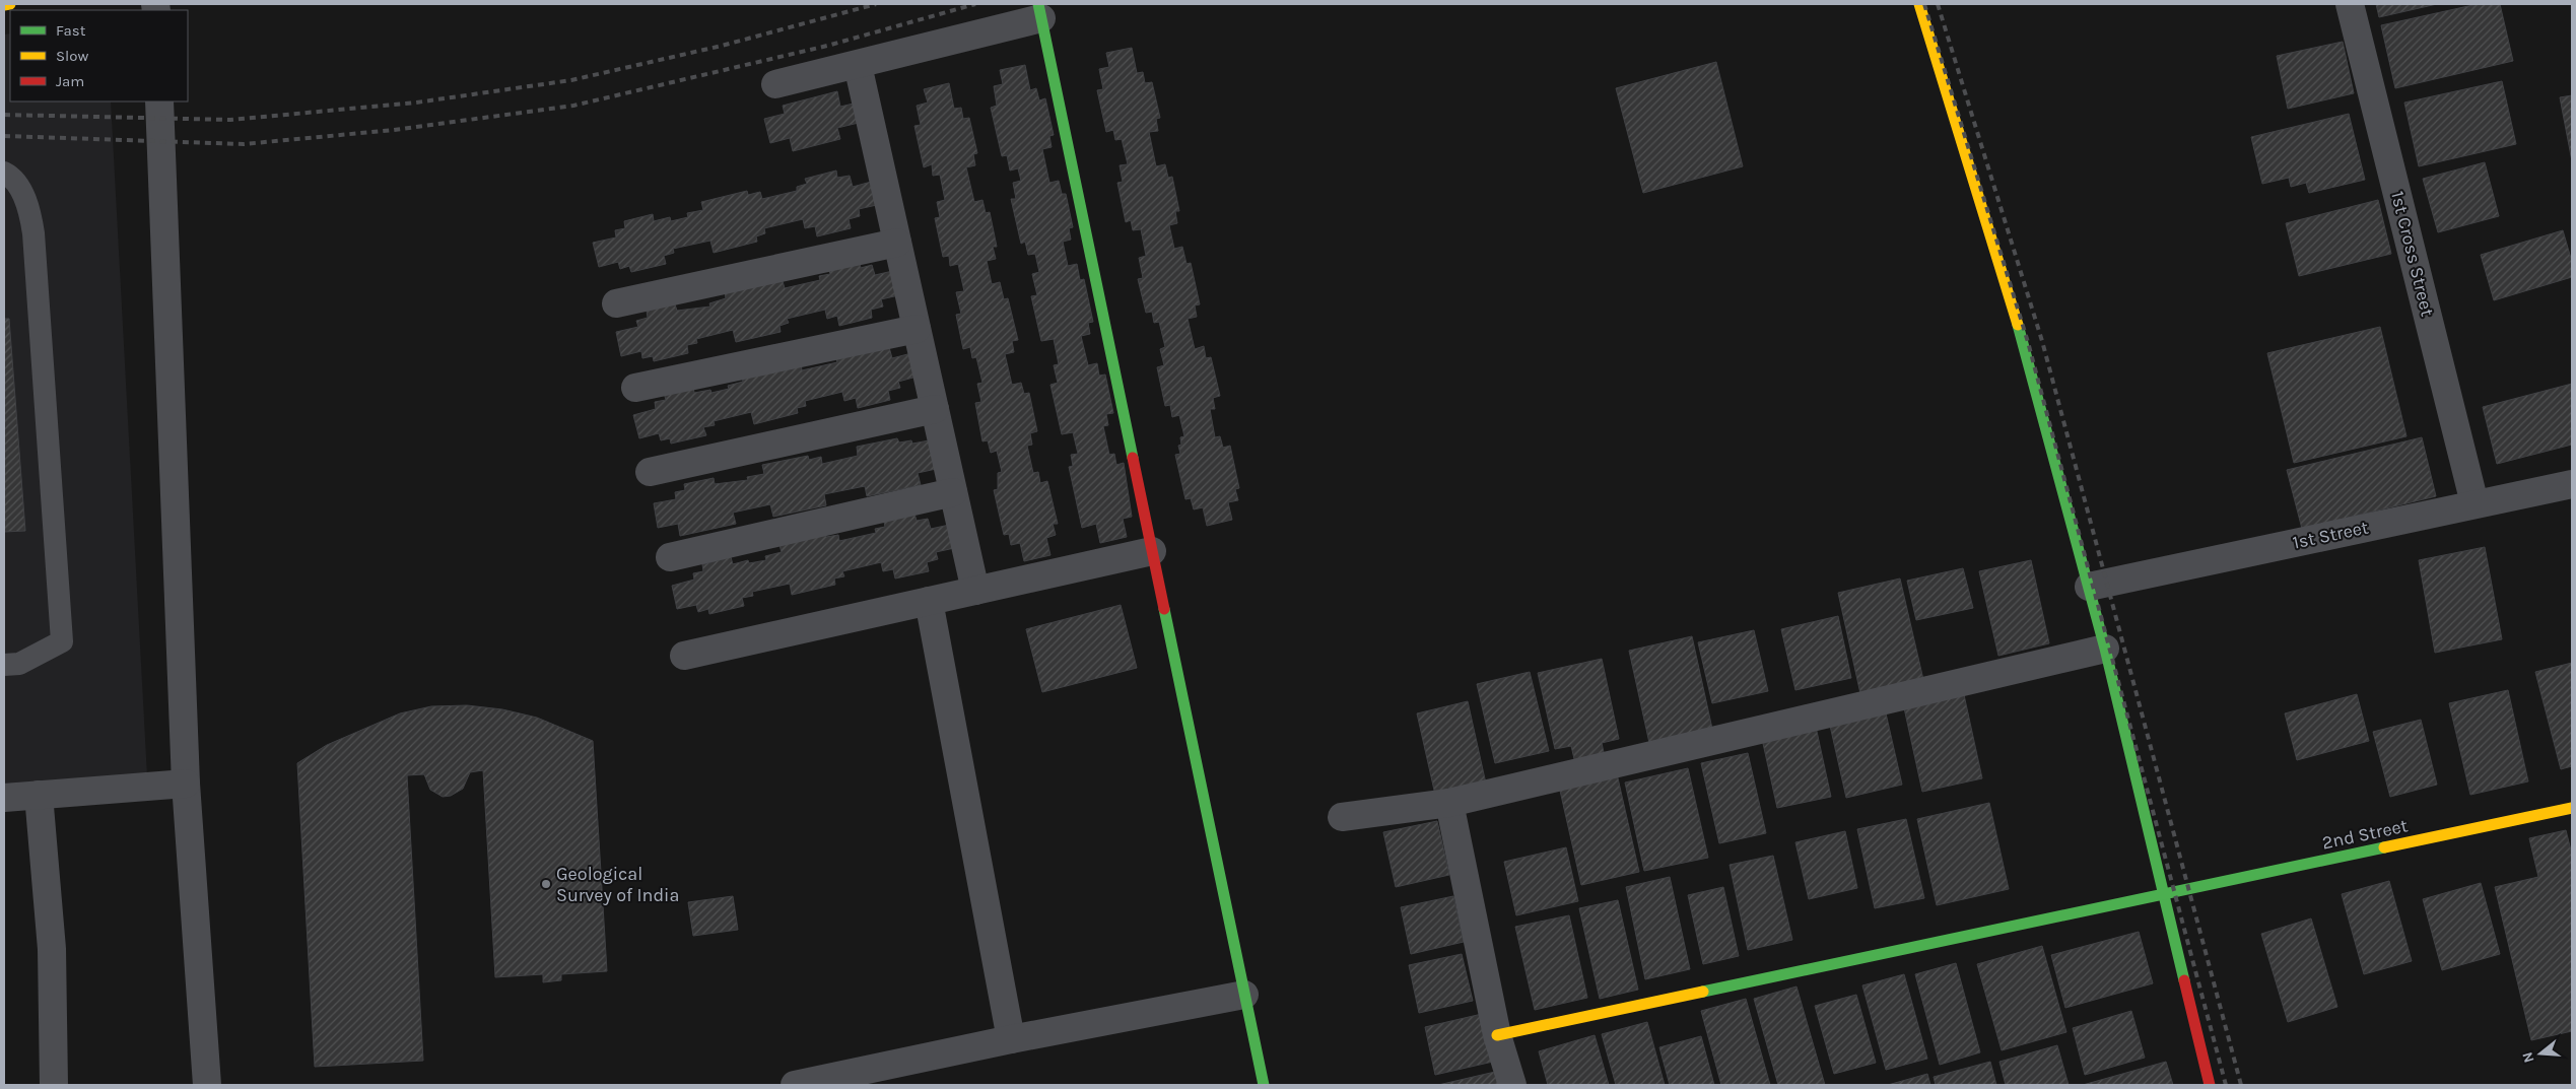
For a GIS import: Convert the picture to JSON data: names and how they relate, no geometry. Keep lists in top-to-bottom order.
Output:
{
  "streets": {
    "street": ["1st Cross Street", "1st Street", "2nd Street"]
  },
  "crossings": [
    ["1st Cross Street", "1st Street"]
  ],
  "places": ["Geological Survey of India"],
  "legend": ["Fast", "Slow", "Jam"],
  "north": "left"
}
